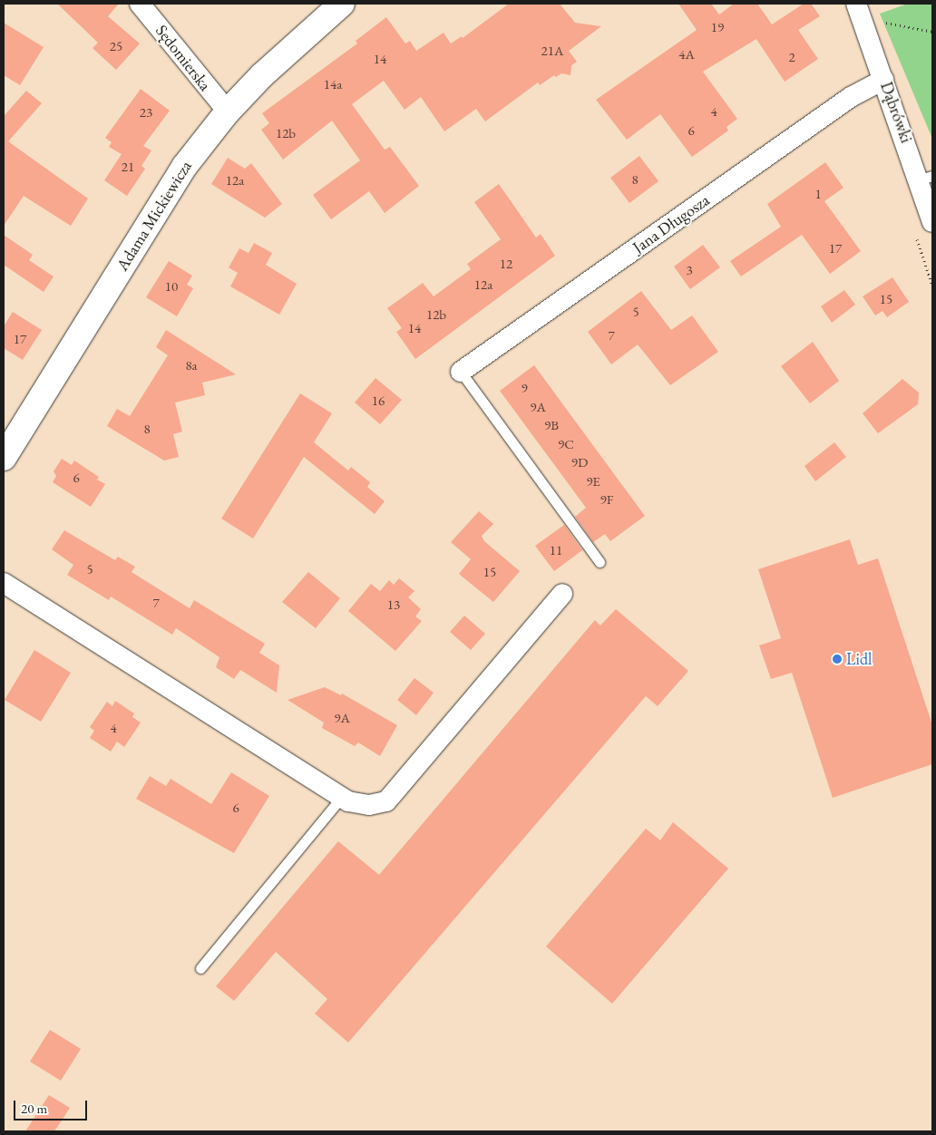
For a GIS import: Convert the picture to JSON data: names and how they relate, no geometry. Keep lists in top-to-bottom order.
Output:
{
  "streets": {
    "street": [
      "Sędomierska",
      "Dąbrówki",
      "Adama Mickiewicza",
      "Jana Długosza"
    ]
  },
  "crossings": [
    ["Sędomierska", "Adama Mickiewicza"],
    ["Dąbrówki", "Jana Długosza"]
  ],
  "places": ["Lidl"],
  "house_numbers": [
    "19",
    "25",
    "21A",
    "4A",
    "2",
    "14",
    "14a",
    "4",
    "23",
    "6",
    "12b",
    "21",
    "8",
    "12a",
    "1",
    "17",
    "12",
    "3",
    "12a",
    "10",
    "15",
    "5",
    "12b",
    "14",
    "7",
    "17",
    "8a",
    "9",
    "16",
    "9A",
    "9B",
    "8",
    "9C",
    "9D",
    "6",
    "9E",
    "9F",
    "11",
    "5",
    "15",
    "7",
    "13",
    "9A",
    "4",
    "6"
  ],
  "scale_bar": "20 m"
}
